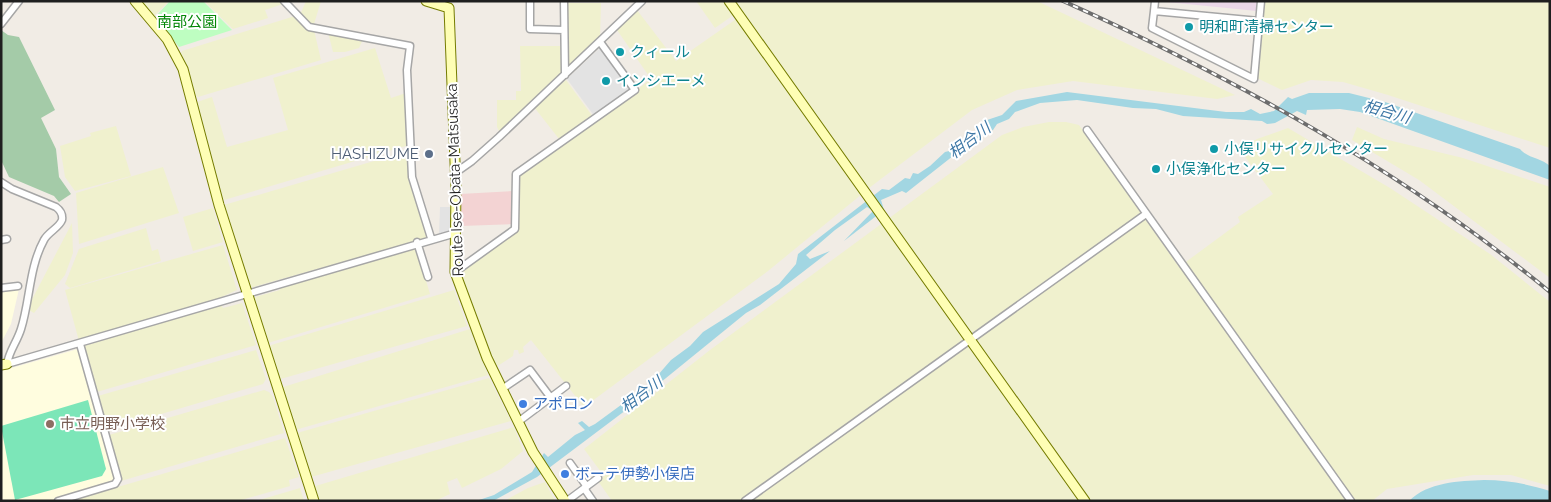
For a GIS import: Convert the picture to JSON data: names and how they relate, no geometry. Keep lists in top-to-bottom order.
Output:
{
  "streets": {
    "street": ["Route Ise-Obata-Matsusaka"]
  },
  "water": ["相合川"],
  "parks": ["南部公園"],
  "places": [
    "明和町清掃センター",
    "クィール",
    "インシエーメ",
    "小俣リサイクルセンター",
    "HASHIZUME",
    "小俣浄化センター",
    "アポロン",
    "市立明野小学校",
    "ボーテ伊勢小俣店"
  ]
}
